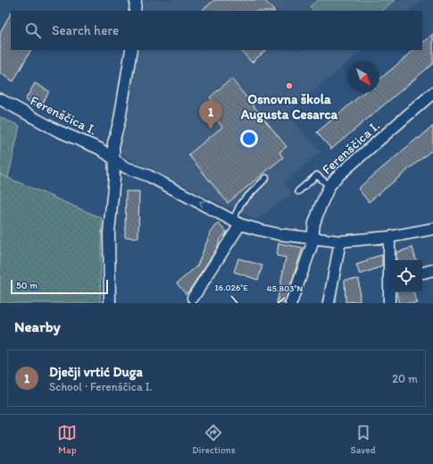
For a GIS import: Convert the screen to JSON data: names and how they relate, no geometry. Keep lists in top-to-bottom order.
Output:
{
  "streets": {
    "street": ["Ferenščica I."]
  },
  "places": ["Osnovna škola Augusta Cesarca"],
  "scale_bar": "50 m",
  "north": "bottom right",
  "page": {
    "search": "Search here",
    "pins": "1",
    "scale": "50 m",
    "heading": "Nearby",
    "list": [
      {
        "mark": "1",
        "name": "Dječji vrtić Duga",
        "note": "School · Ferenščica I.",
        "value": "20 m"
      }
    ],
    "nav": ["Map", "Directions", "Saved"]
  },
  "coordinates": ["16.026°E", "45.803°N"]
}
